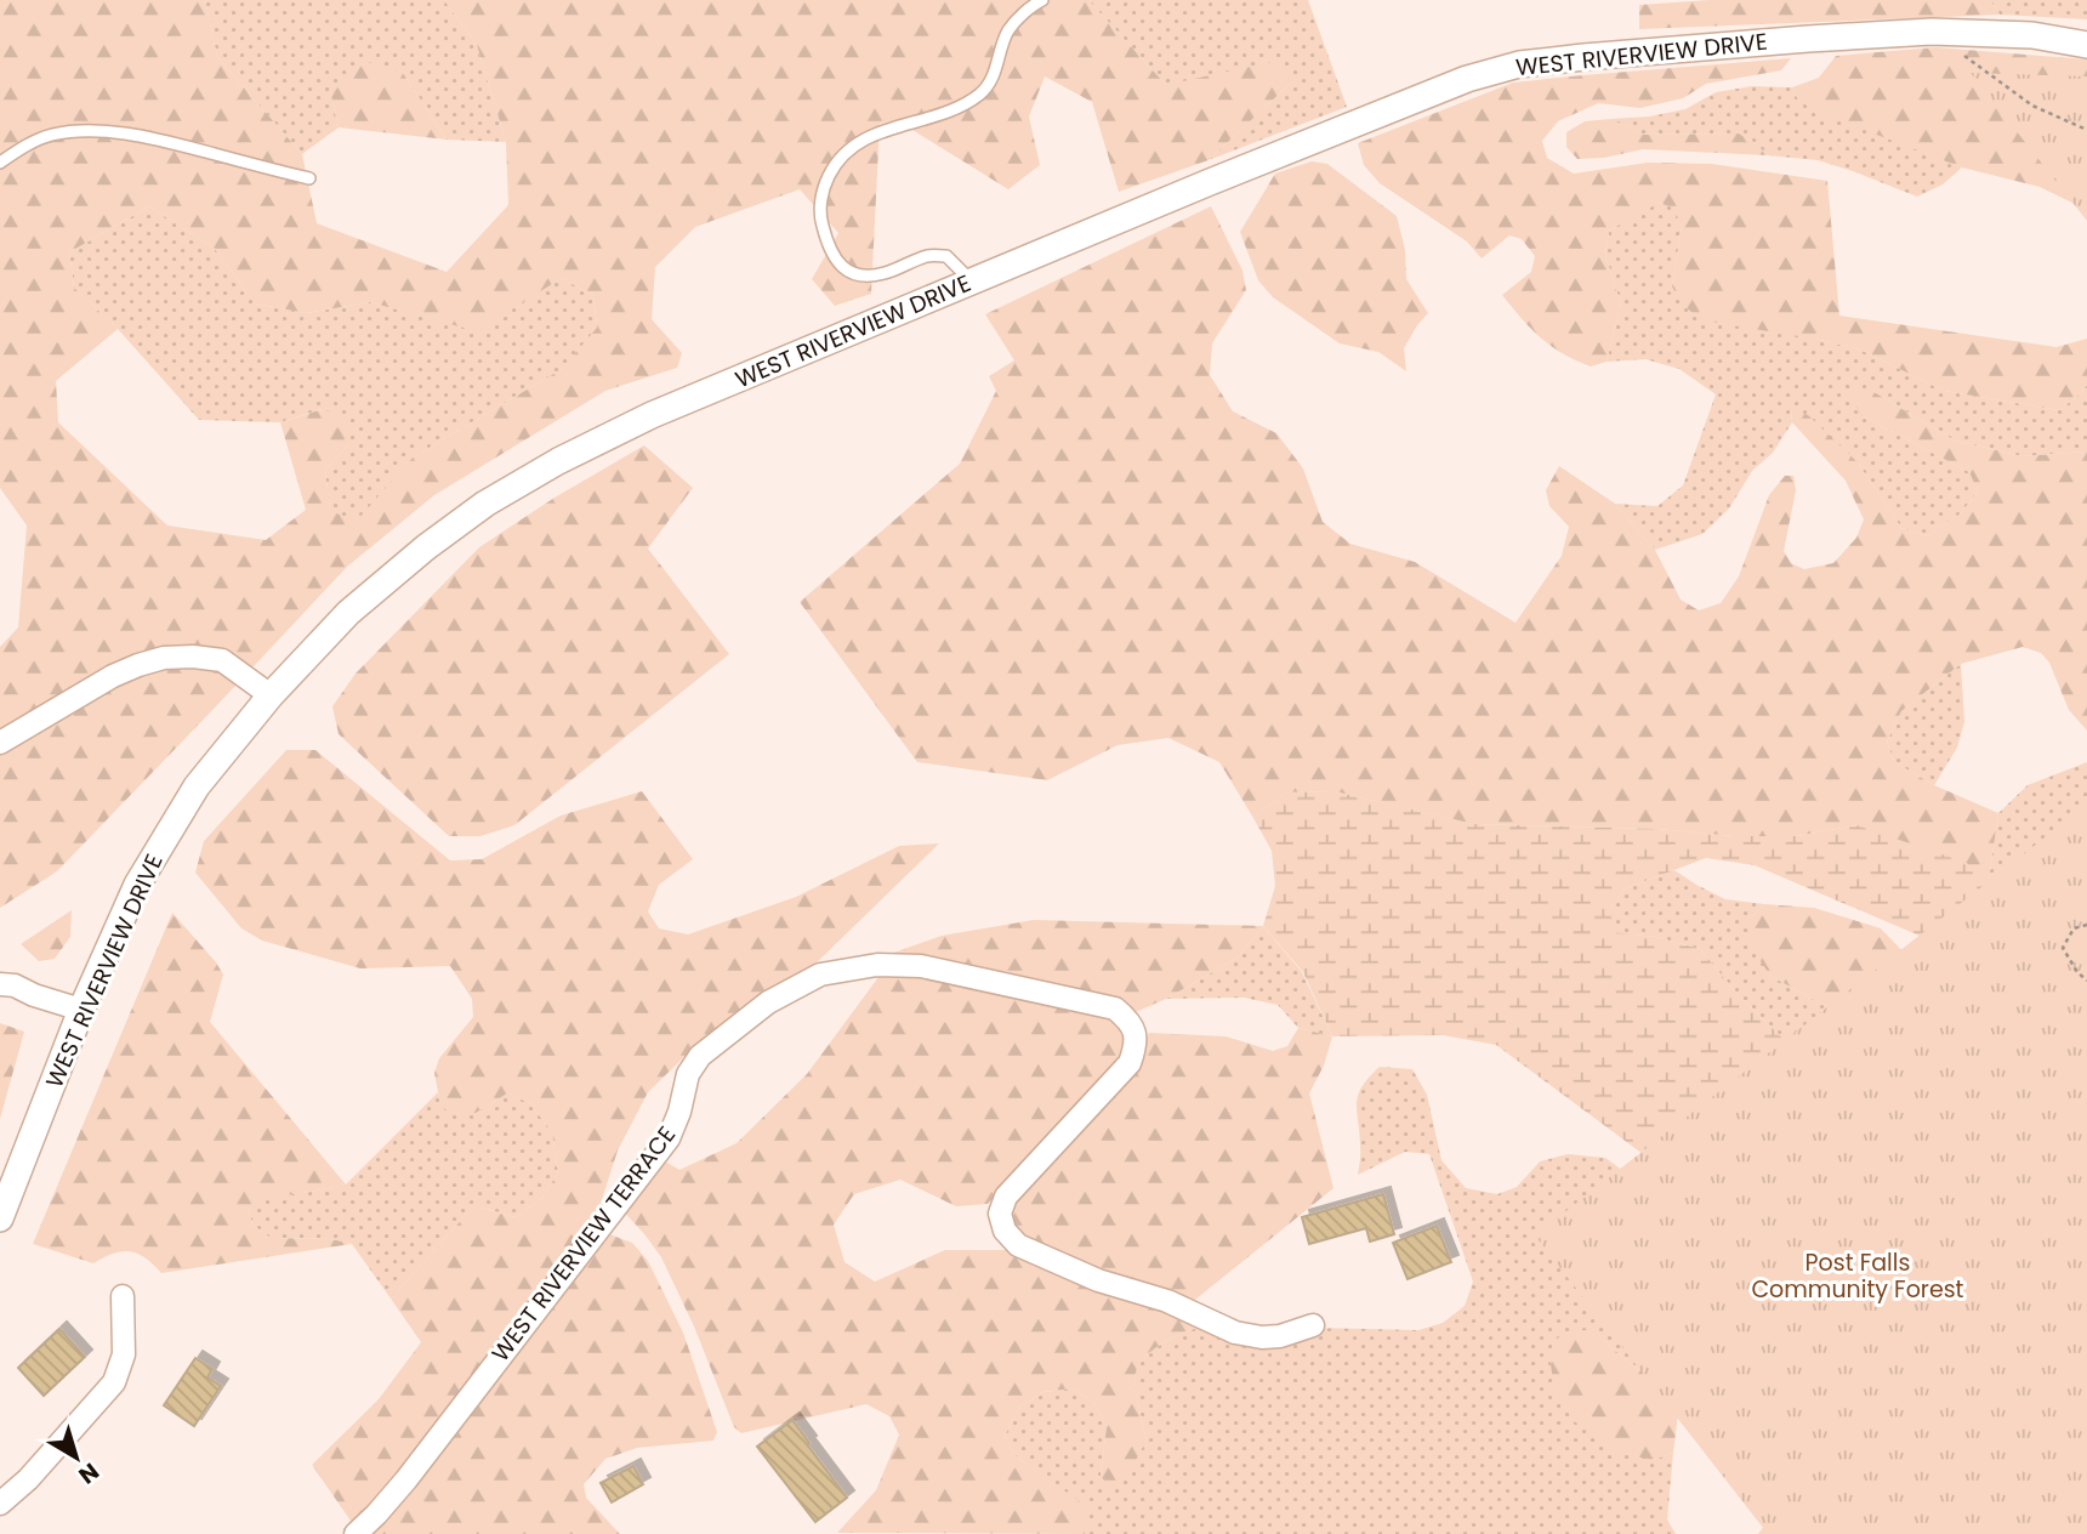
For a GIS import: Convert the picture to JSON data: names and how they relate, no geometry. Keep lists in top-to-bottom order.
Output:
{
  "streets": {
    "street": ["WEST RIVERVIEW DRIVE", "WEST RIVERVIEW TERRACE"]
  },
  "parks": ["Post Falls Community Forest"],
  "north": "bottom right"
}
